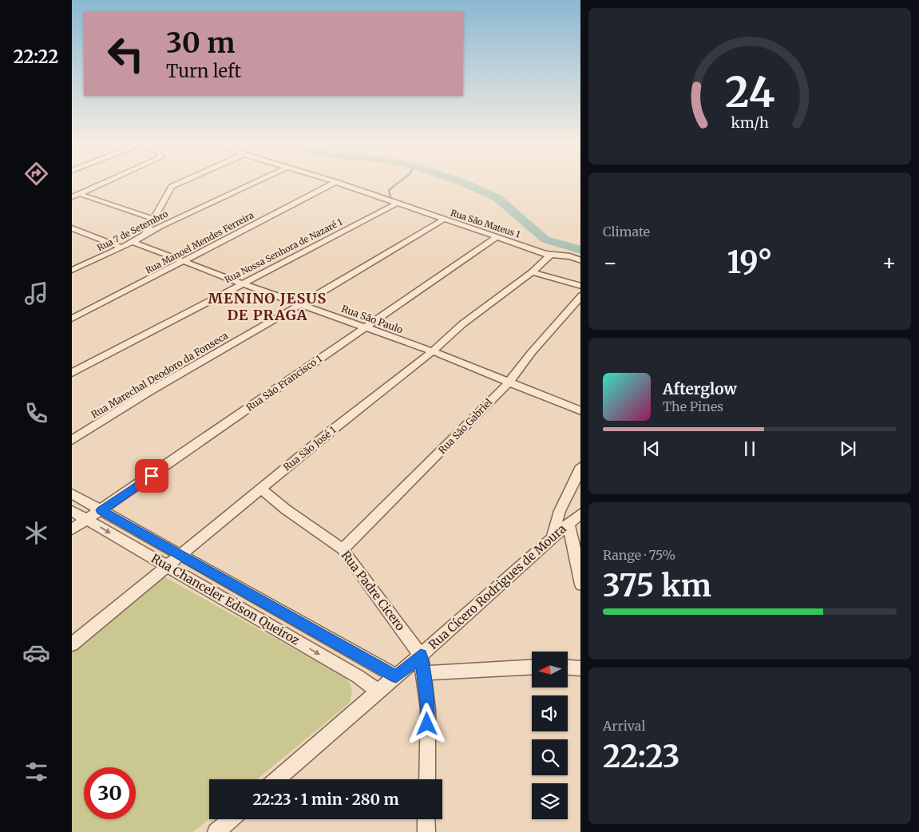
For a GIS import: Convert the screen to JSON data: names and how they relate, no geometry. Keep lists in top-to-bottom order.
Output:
{
  "streets": {
    "street": [
      "Rua São Mateus 1",
      "Rua 7 de Setembro",
      "Rua Manoel Mendes Ferreira",
      "Rua Nossa Senhora de Nazaré 1",
      "Rua São Paulo",
      "Rua Marechal Deodoro da Fonseca",
      "Rua São Francisco 1",
      "Rua São Gabriel",
      "Rua São José 1",
      "Rua Cícero Rodrigues de Moura",
      "Rua Padre Cicero",
      "Rua Chanceler Edson Queiroz"
    ]
  },
  "crossings": [
    ["Rua São Mateus 1", "Rua Nossa Senhora de Nazaré 1"],
    ["Rua São Mateus 1", "Rua Marechal Deodoro da Fonseca"],
    ["Rua São Mateus 1", "Rua São Francisco 1"],
    ["Rua São Mateus 1", "Rua São José 1"],
    ["Rua 7 de Setembro", "Rua São Paulo"],
    ["Rua Manoel Mendes Ferreira", "Rua São Paulo"],
    ["Rua Nossa Senhora de Nazaré 1", "Rua São Paulo"],
    ["Rua São Paulo", "Rua Marechal Deodoro da Fonseca"],
    ["Rua São Paulo", "Rua São Francisco 1"],
    ["Rua São Paulo", "Rua São Gabriel"],
    ["Rua São Paulo", "Rua São José 1"],
    ["Rua São Francisco 1", "Rua Chanceler Edson Queiroz"],
    ["Rua São Gabriel", "Rua Padre Cicero"],
    ["Rua São José 1", "Rua Padre Cicero"],
    ["Rua São José 1", "Rua Chanceler Edson Queiroz"],
    ["Rua Cícero Rodrigues de Moura", "Rua Padre Cicero"],
    ["Rua Cícero Rodrigues de Moura", "Rua Chanceler Edson Queiroz"]
  ],
  "districts": ["MENINO JESUS DE PRAGA"],
  "north": "left",
  "page": {
    "tabs": "22:22",
    "turn": ["30 m", "Turn left"],
    "tile": [
      "Climate",
      ["Range · 75%", "375 km"],
      ["Arrival", "22:23"]
    ],
    "heat": ["−", "19°", "+"],
    "song": ["Afterglow", "The Pines"],
    "limit": "30",
    "trip": "22:23 · 1 min · 280 m",
    "gauge": ["24", "km/h"]
  }
}
